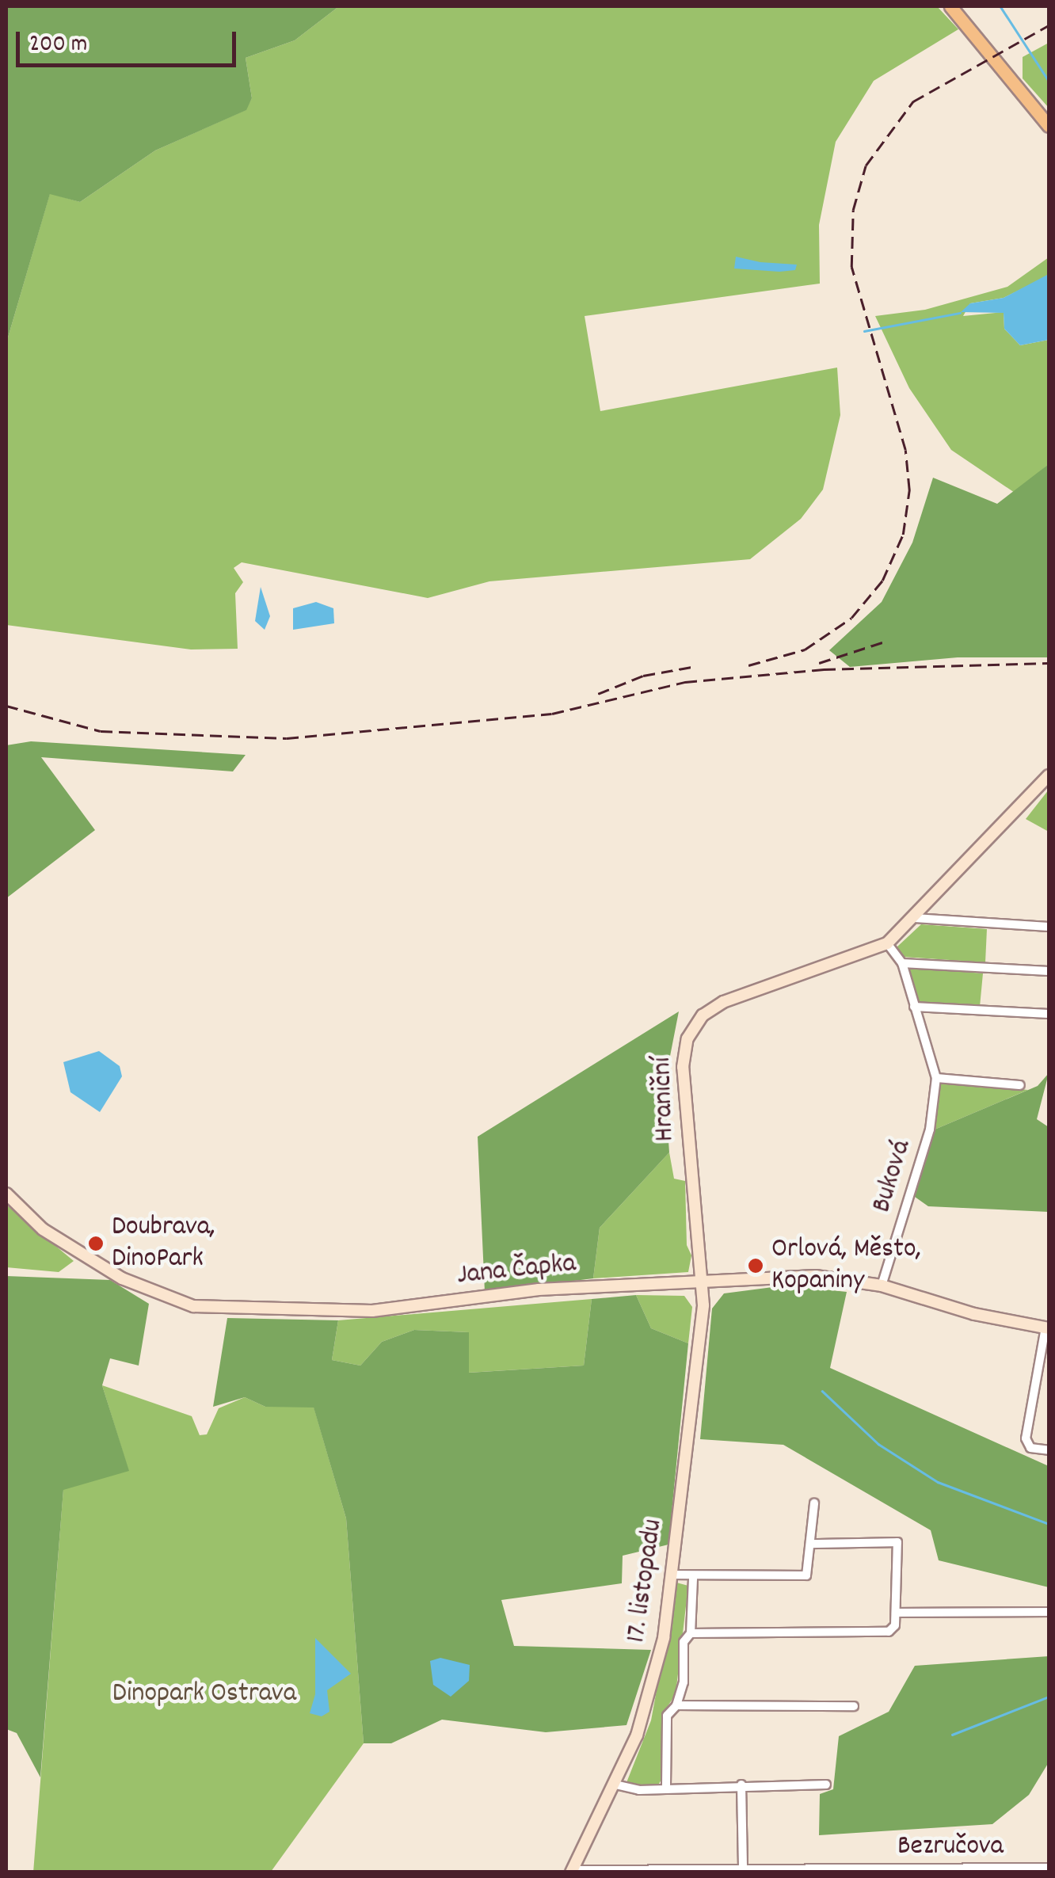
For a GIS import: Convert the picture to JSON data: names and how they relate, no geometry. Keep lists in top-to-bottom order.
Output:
{
  "streets": {
    "main road": ["Hraniční", "Jana Čapka", "17. listopadu"],
    "street": ["Buková", "Bezručova"]
  },
  "crossings": [
    ["Hraniční", "Buková"],
    ["Hraniční", "Jana Čapka"],
    ["Hraniční", "17. listopadu"],
    ["Buková", "Jana Čapka"],
    ["Jana Čapka", "17. listopadu"],
    ["17. listopadu", "Bezručova"]
  ],
  "parks": ["Dinopark Ostrava"],
  "places": ["Doubrava, DinoPark", "Orlová, Město, Kopaniny"],
  "scale_bar": "200 m"
}
